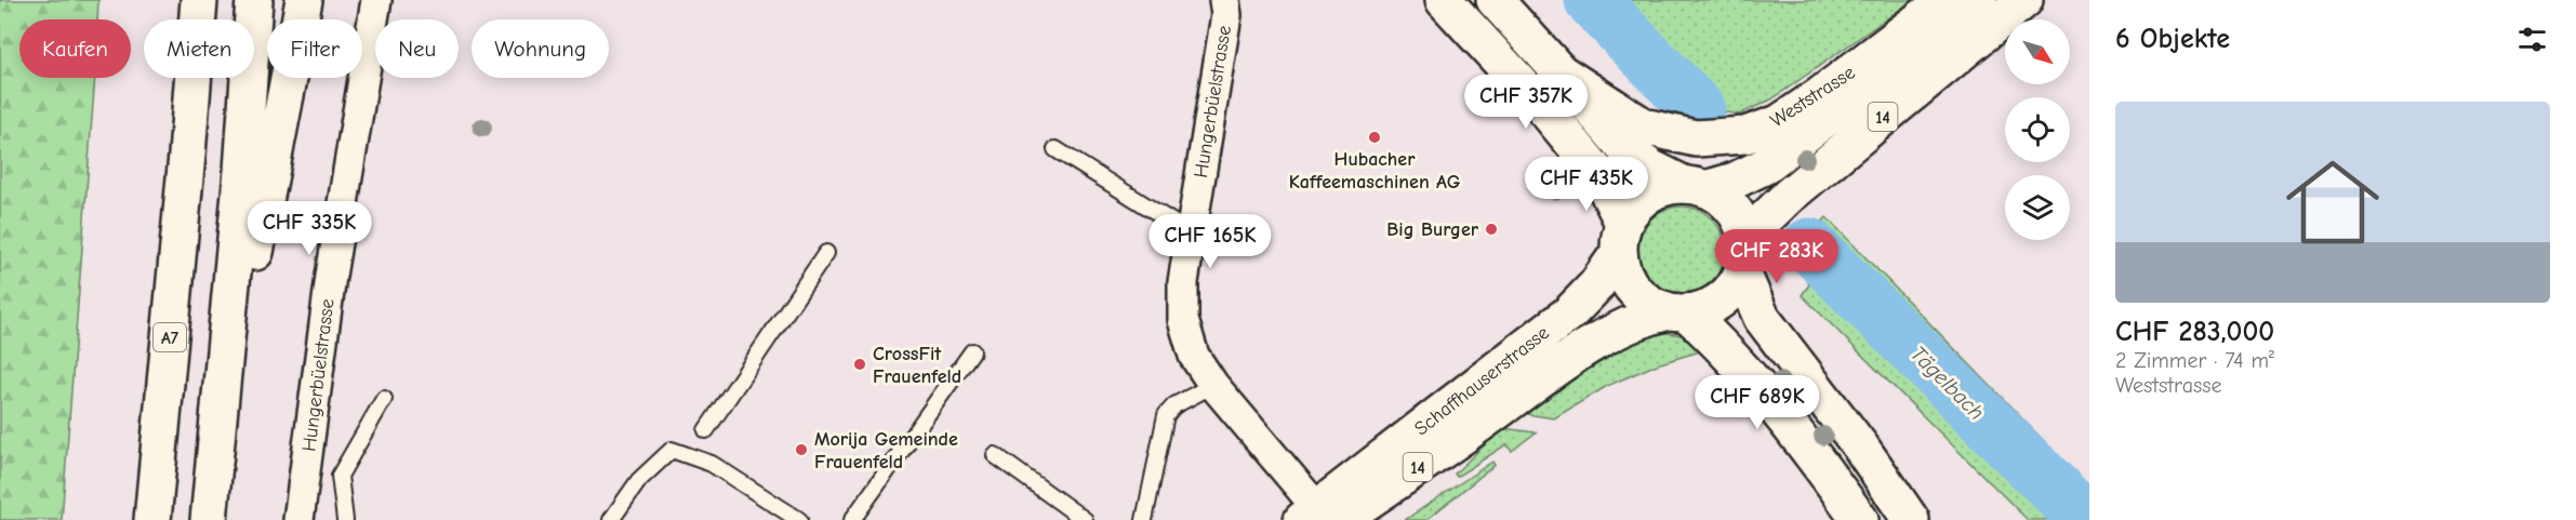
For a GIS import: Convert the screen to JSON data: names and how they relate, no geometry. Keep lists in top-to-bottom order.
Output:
{
  "streets": {
    "main road": [
      "Weststrasse",
      "14",
      "A7",
      "Schaffhauserstrasse"
    ],
    "street": ["Hungerbüelstrasse"]
  },
  "crossings": [
    ["Weststrasse", "14"],
    ["Weststrasse", "Schaffhauserstrasse"],
    ["Hungerbüelstrasse", "Schaffhauserstrasse"],
    ["14", "Schaffhauserstrasse"]
  ],
  "water": ["Tägelbach"],
  "places": [
    "Hubacher Kaffeemaschinen AG",
    "Big Burger",
    "CrossFit Frauenfeld",
    "Morija Gemeinde Frauenfeld"
  ],
  "north": "bottom right",
  "page": {
    "heading": "6 Objekte",
    "chip": [
      "Kaufen",
      "Mieten",
      "Filter",
      "Neu",
      "Wohnung"
    ],
    "price": [
      "CHF 357K",
      "CHF 435K",
      "CHF 335K",
      "CHF 165K",
      "CHF 283K",
      "CHF 689K"
    ],
    "list": [
      {
        "name": "CHF 283,000",
        "note": "2 Zimmer · 74 m² · Weststrasse"
      }
    ]
  }
}
